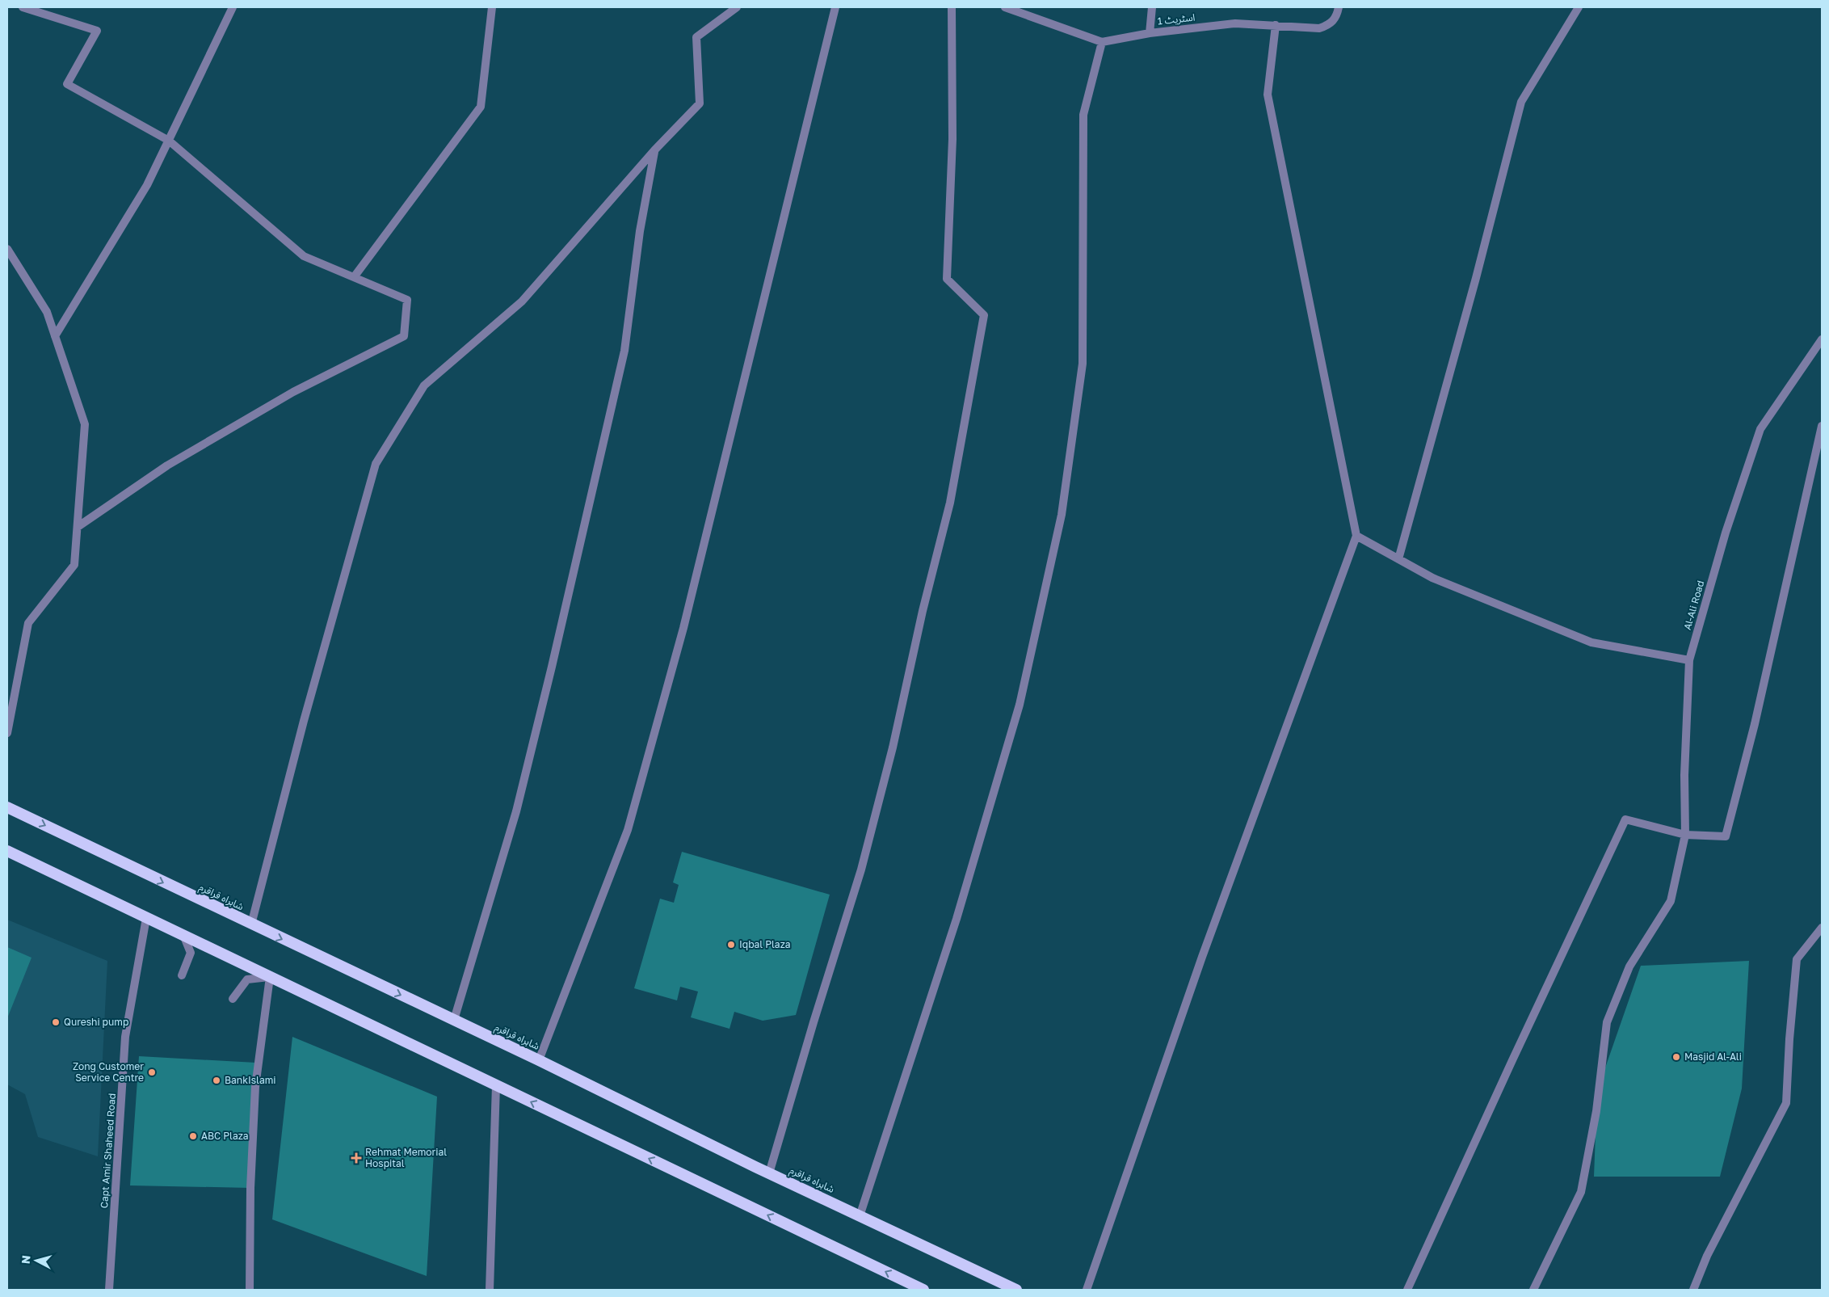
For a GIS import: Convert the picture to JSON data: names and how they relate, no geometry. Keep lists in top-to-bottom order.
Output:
{
  "streets": {
    "highway": ["شاہراہ قراقرم"],
    "street": ["اسٹریٹ 1", "Al-Ali Road", "Capt Amir Shaheed Road"]
  },
  "places": {
    "other": [
      "Iqbal Plaza",
      "Qureshi pump",
      "Masjid Al-Ali",
      "Zong Customer Service Centre",
      "BankIslami",
      "ABC Plaza"
    ],
    "health": ["Rehmat Memorial Hospital"]
  },
  "north": "left"
}
